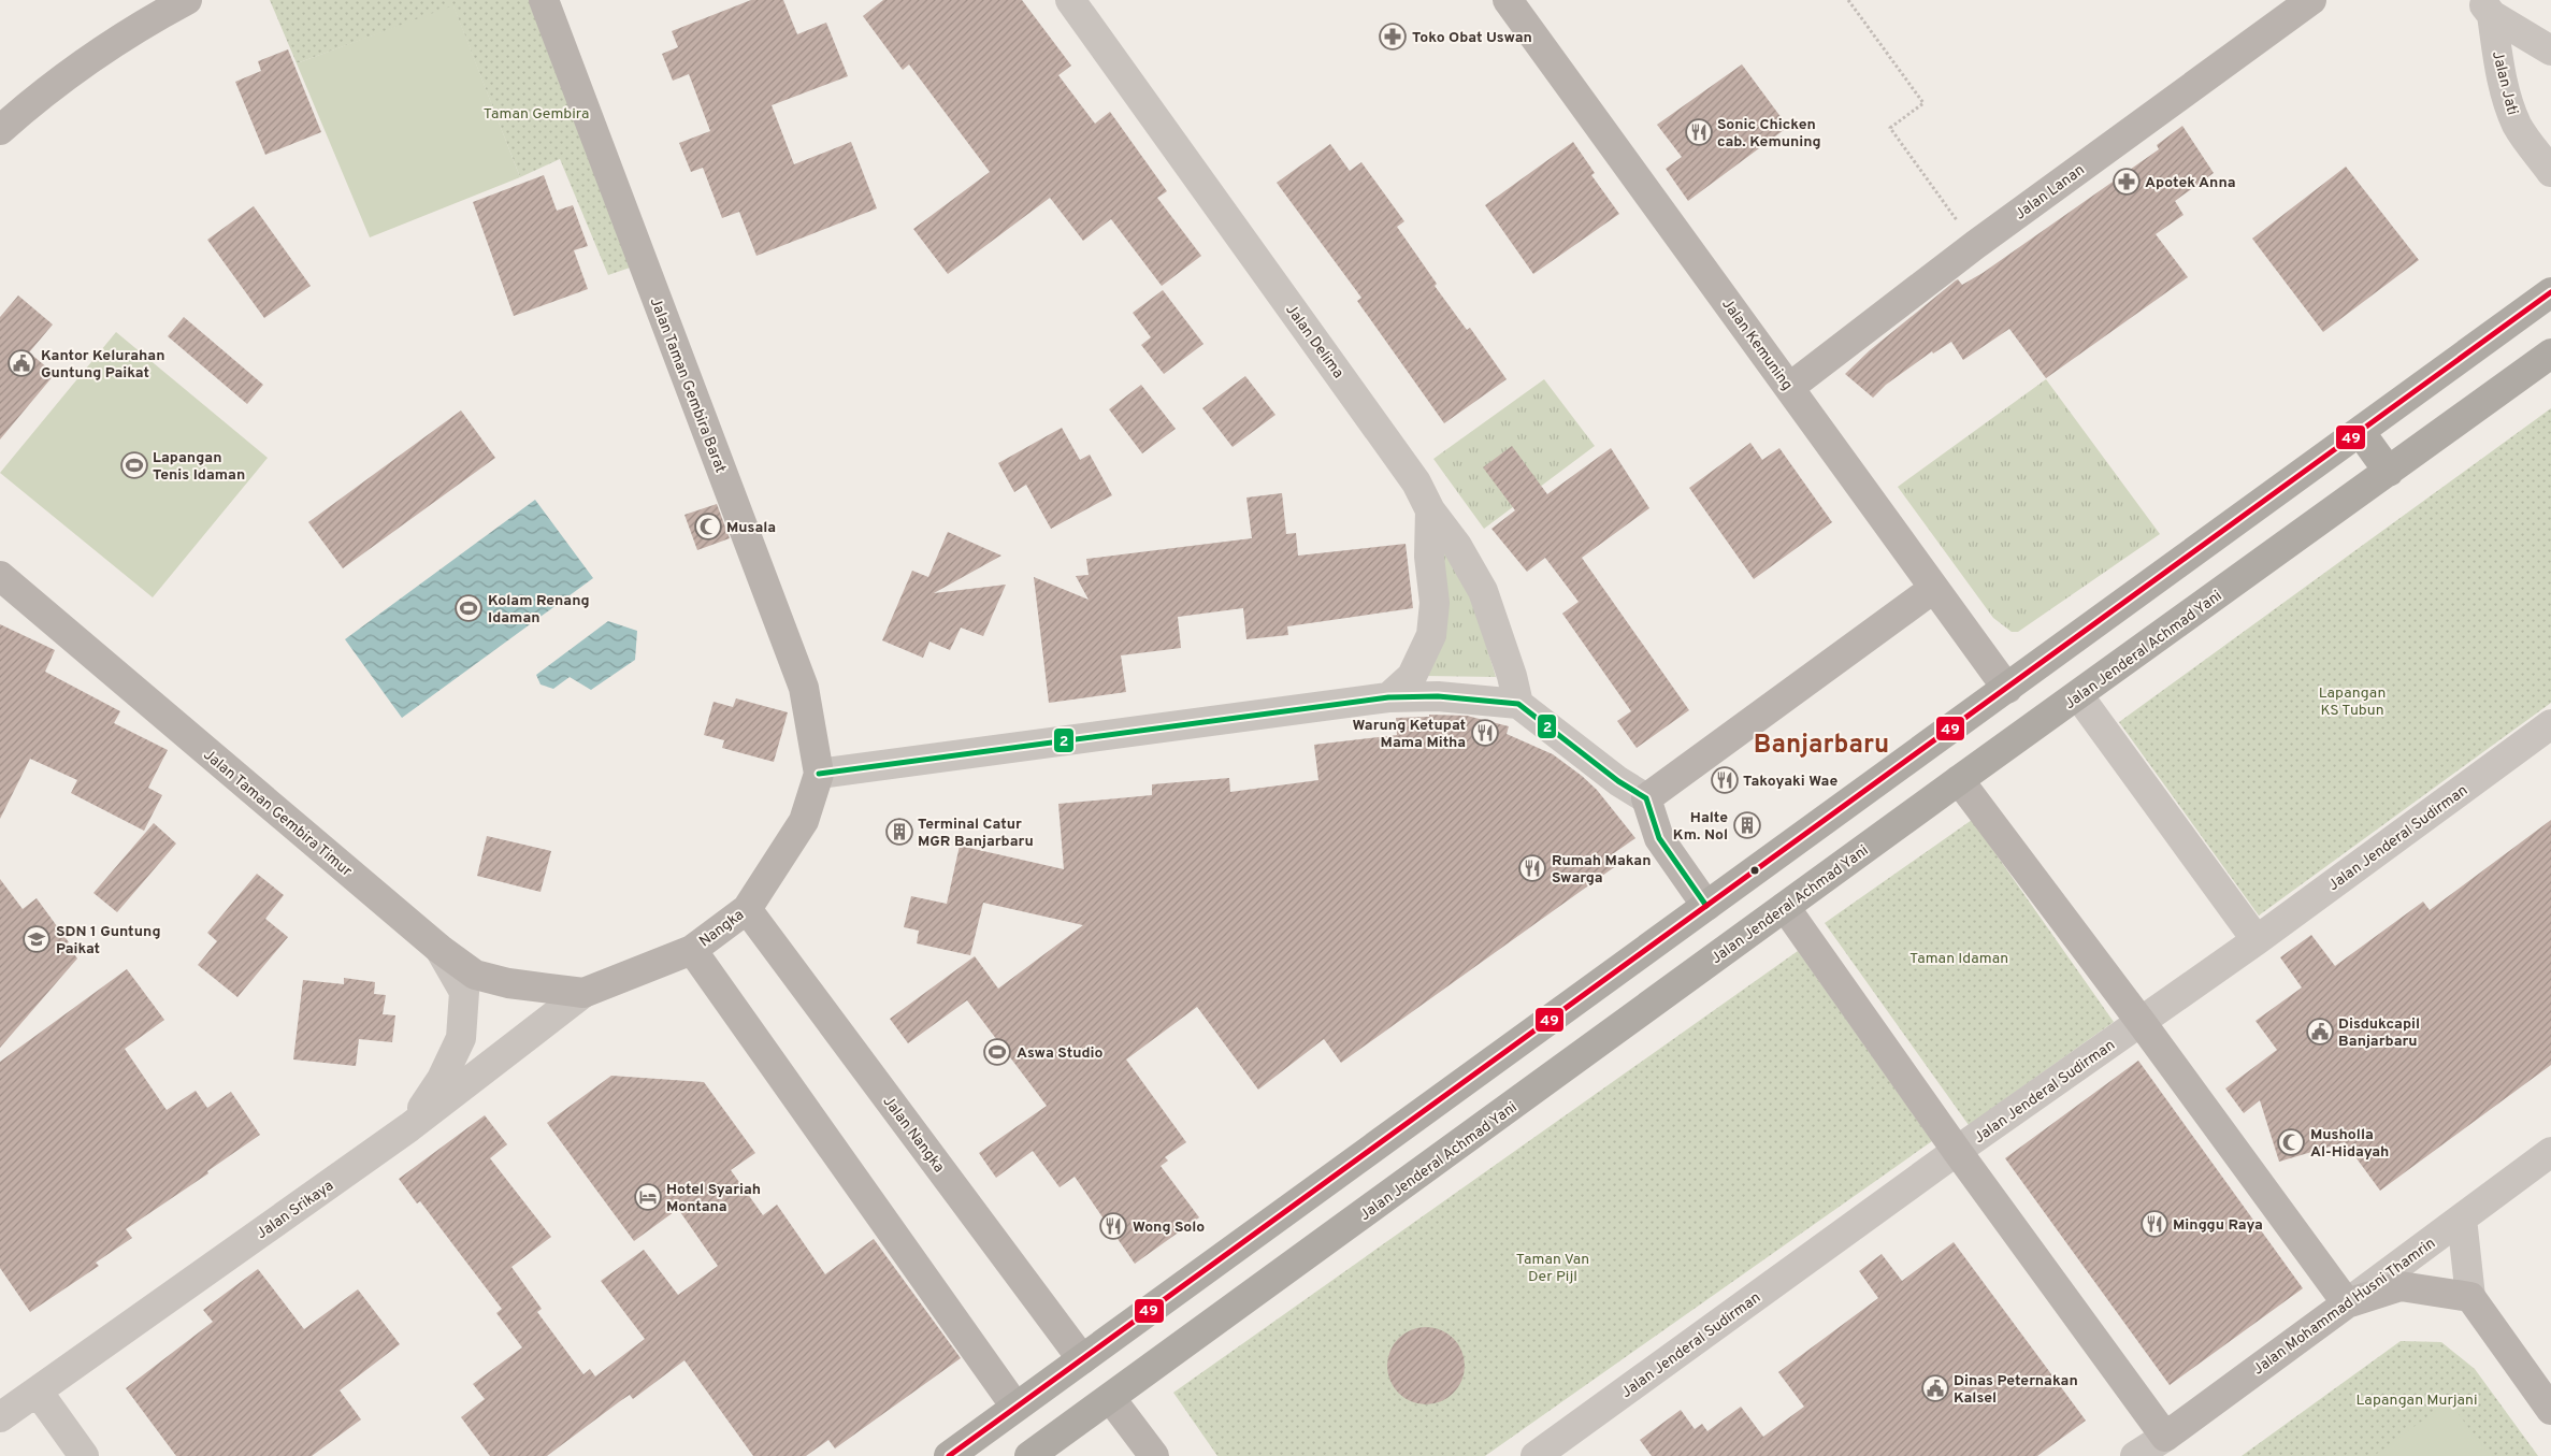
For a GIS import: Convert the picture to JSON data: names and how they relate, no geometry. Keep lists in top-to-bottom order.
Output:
{
  "streets": {
    "highway": ["Jalan Jenderal Achmad Yani"],
    "street": [
      "Jalan Jati",
      "Jalan Lanan",
      "Jalan Delima",
      "Jalan Kemuning",
      "Jalan Taman Gembira Barat",
      "Jalan Taman Gembira Timur",
      "Jalan Jenderal Sudirman",
      "Nangka",
      "Jalan Nangka",
      "Jalan Srikaya",
      "Jalan Mohammad Husni Thamrin"
    ]
  },
  "crossings": [
    ["Jalan Lanan", "Jalan Kemuning"],
    ["Jalan Taman Gembira Barat", "Nangka"],
    ["Jalan Taman Gembira Timur", "Nangka"],
    ["Jalan Taman Gembira Timur", "Jalan Srikaya"],
    ["Nangka", "Jalan Nangka"],
    ["Nangka", "Jalan Srikaya"]
  ],
  "districts": ["Banjarbaru"],
  "parks": [
    "Taman Gembira",
    "Lapangan KS Tubun",
    "Taman Idaman",
    "Taman Van Der Pijl",
    "Lapangan Murjani"
  ],
  "places": {
    "pharmacy": ["Toko Obat Uswan", "Apotek Anna"],
    "restaurant": [
      "Sonic Chicken cab. Kemuning",
      "Warung Ketupat Mama Mitha",
      "Takoyaki Wae",
      "Rumah Makan Swarga",
      "Minggu Raya",
      "Wong Solo"
    ],
    "public building": ["Kantor Kelurahan Guntung Paikat", "Disdukcapil Banjarbaru", "Dinas Peternakan Kalsel"],
    "sports": ["Lapangan Tenis Idaman", "Kolam Renang Idaman", "Aswa Studio"],
    "mosque": ["Musala", "Musholla Al-Hidayah"],
    "building": ["Halte Km. Nol", "Terminal Catur MGR Banjarbaru"],
    "school or university": ["SDN 1 Guntung Paikat"],
    "hotel": ["Hotel Syariah Montana"]
  },
  "lines": ["transit line 49", "transit line 2"]
}
